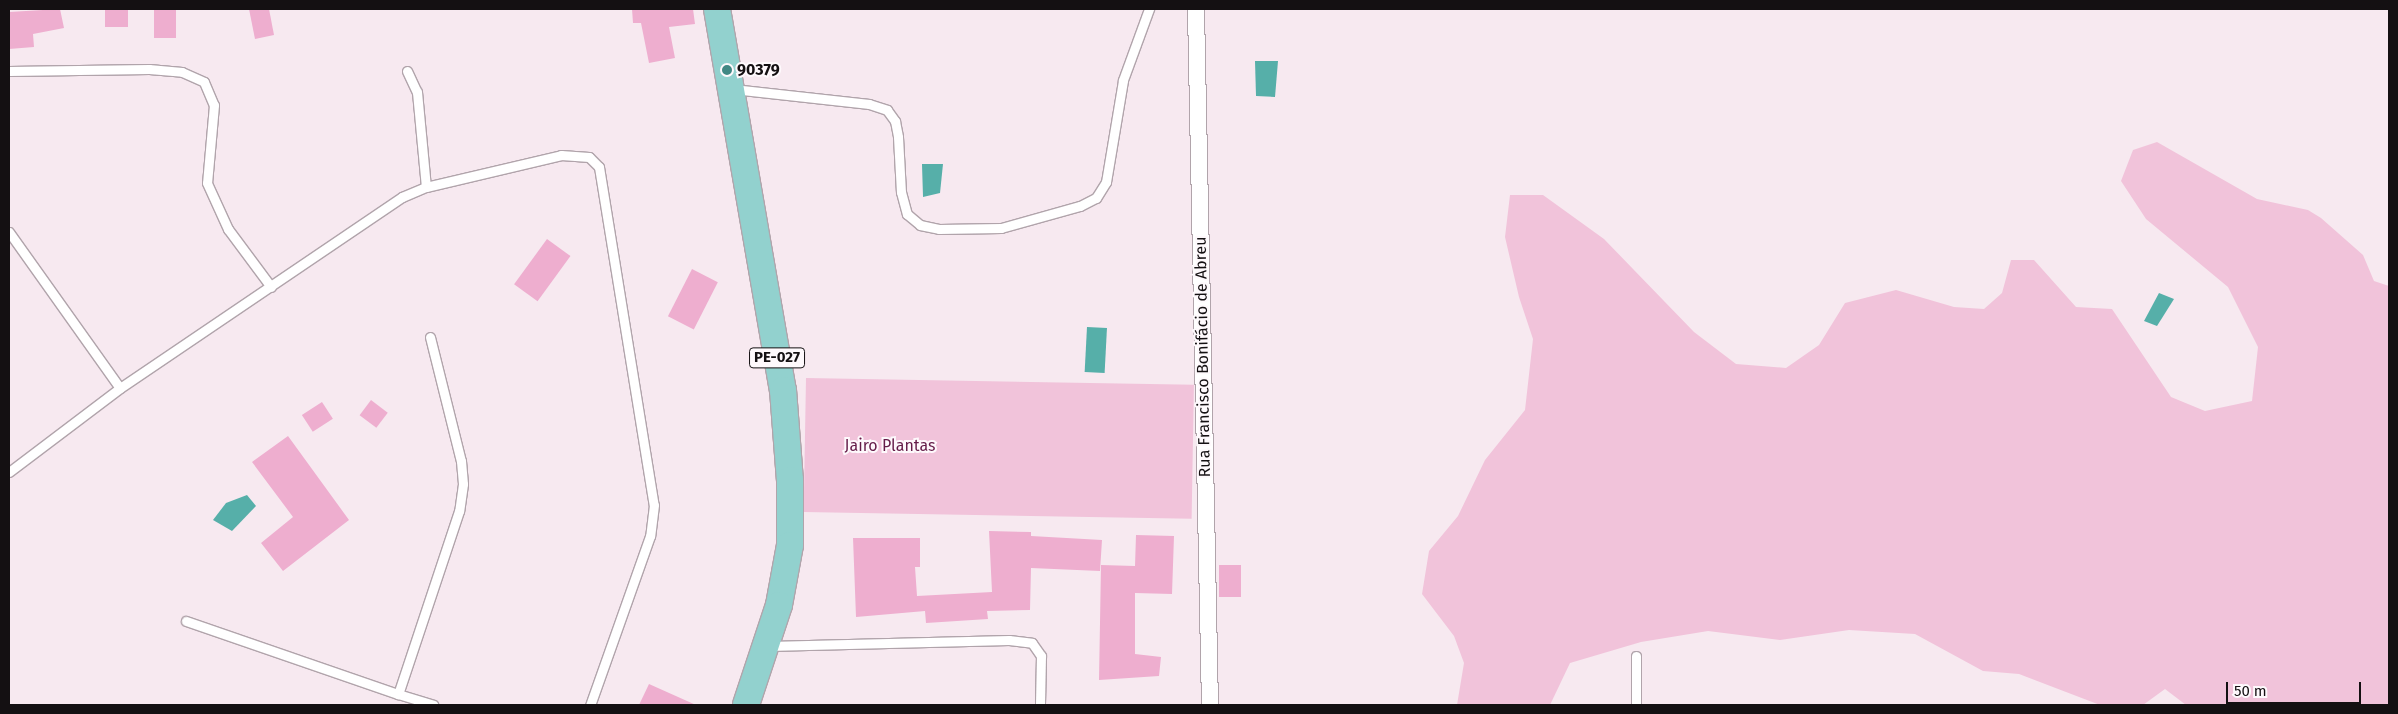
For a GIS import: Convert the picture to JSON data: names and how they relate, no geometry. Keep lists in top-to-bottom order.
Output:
{
  "streets": {
    "main road": ["PE-027"],
    "street": ["Rua Francisco Bonifácio de Abreu"]
  },
  "parks": ["Jairo Plantas"],
  "places": ["90379"],
  "scale_bar": "50 m"
}
